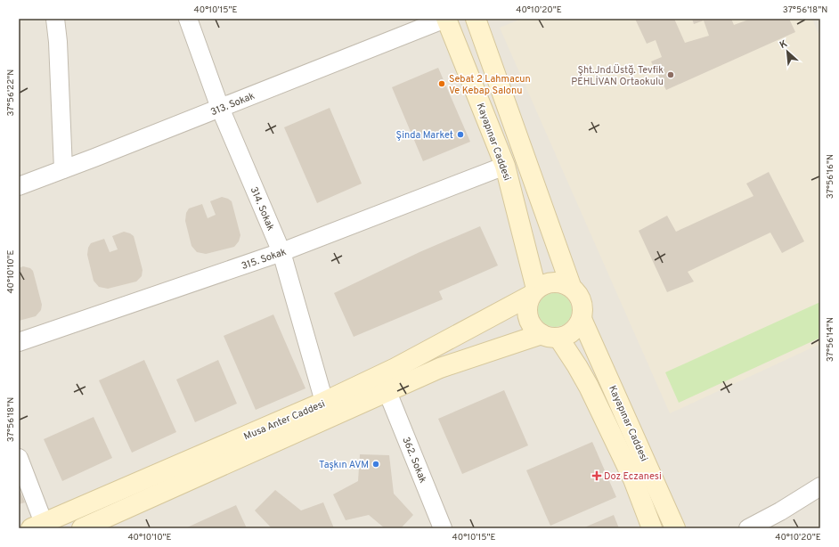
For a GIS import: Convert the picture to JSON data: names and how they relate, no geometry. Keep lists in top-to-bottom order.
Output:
{
  "streets": {
    "main road": ["Kayapınar Caddesi", "Musa Anter Caddesi"],
    "street": [
      "313. Sokak",
      "314. Sokak",
      "315. Sokak",
      "362. Sokak"
    ]
  },
  "crossings": [
    ["313. Sokak", "Kayapınar Caddesi"],
    ["313. Sokak", "314. Sokak"],
    ["Kayapınar Caddesi", "315. Sokak"],
    ["Kayapınar Caddesi", "Musa Anter Caddesi"],
    ["314. Sokak", "315. Sokak"],
    ["314. Sokak", "Musa Anter Caddesi"],
    ["Musa Anter Caddesi", "362. Sokak"]
  ],
  "places": {
    "other": [
      "Şht.Jnd.Üstğ. Tevfik PEHLİVAN Ortaokulu",
      "Sebat 2 Lahmacun Ve Kebap Salonu",
      "Şinda Market",
      "Taşkın AVM"
    ],
    "health": ["Doz Eczanesi"]
  },
  "north": "top left",
  "coordinates": [
    "40°10'15\"E",
    "40°10'20\"E",
    "37°56'18\"N",
    "37°56'22\"N",
    "37°56'16\"N",
    "40°10'10\"E",
    "37°56'14\"N"
  ]
}
